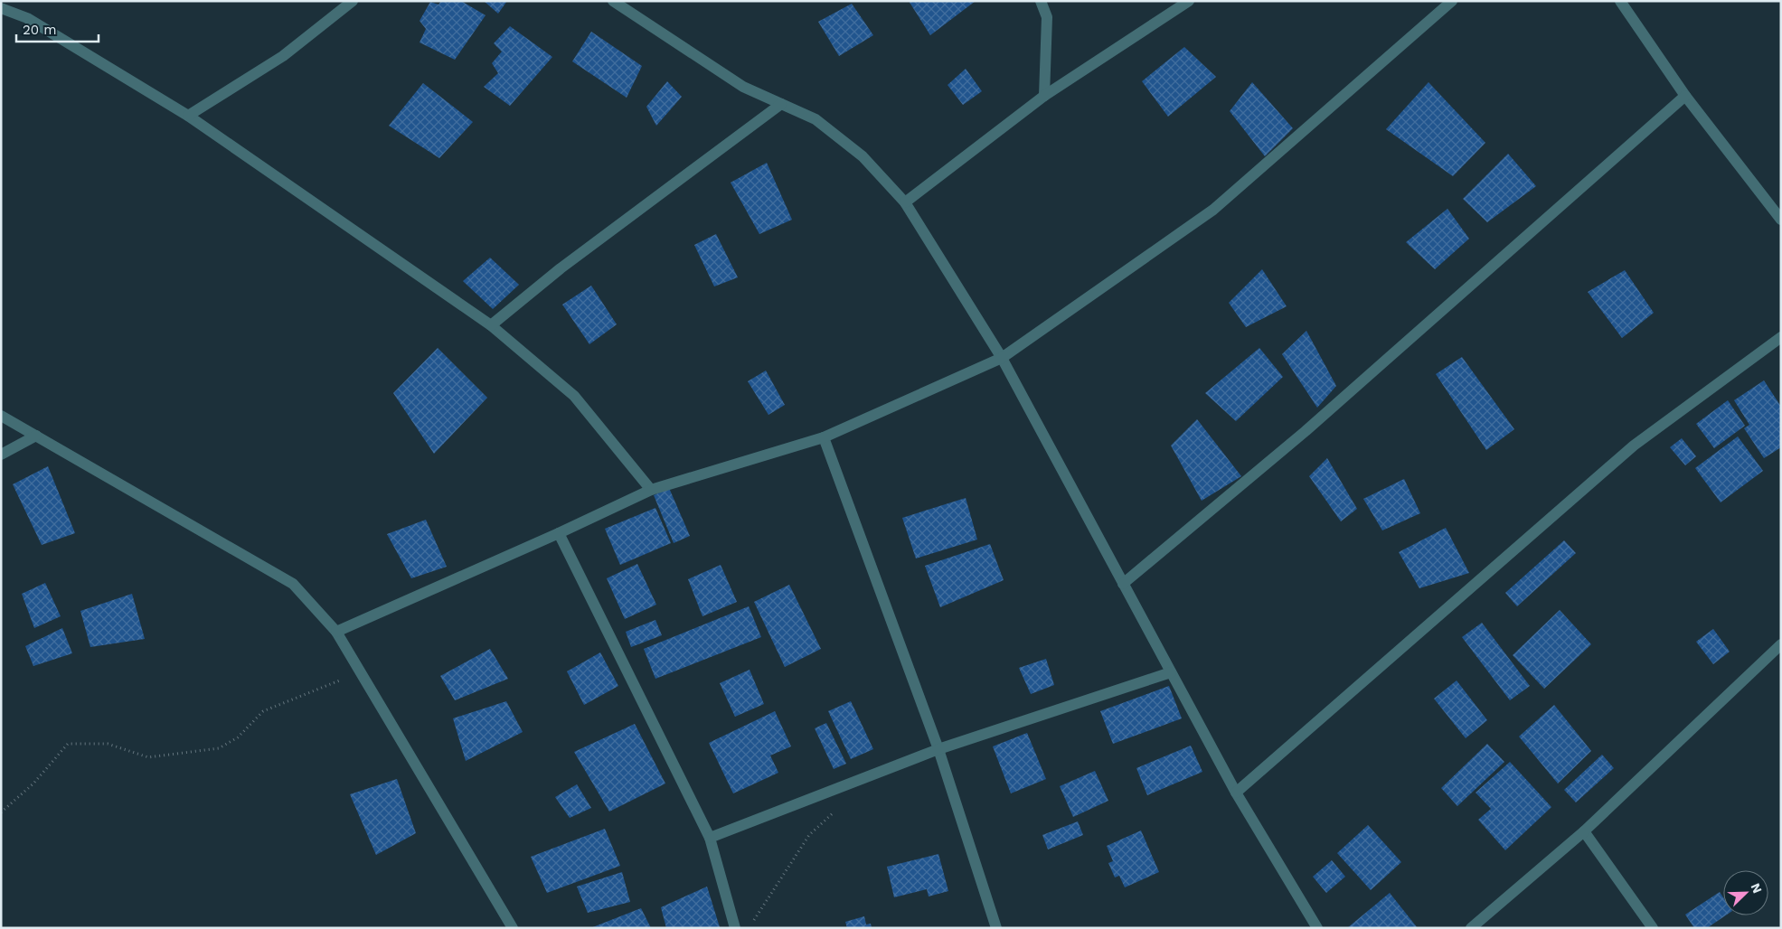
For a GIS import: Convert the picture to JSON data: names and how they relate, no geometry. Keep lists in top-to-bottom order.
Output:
{
  "scale_bar": "20 m",
  "north": "top right"
}
